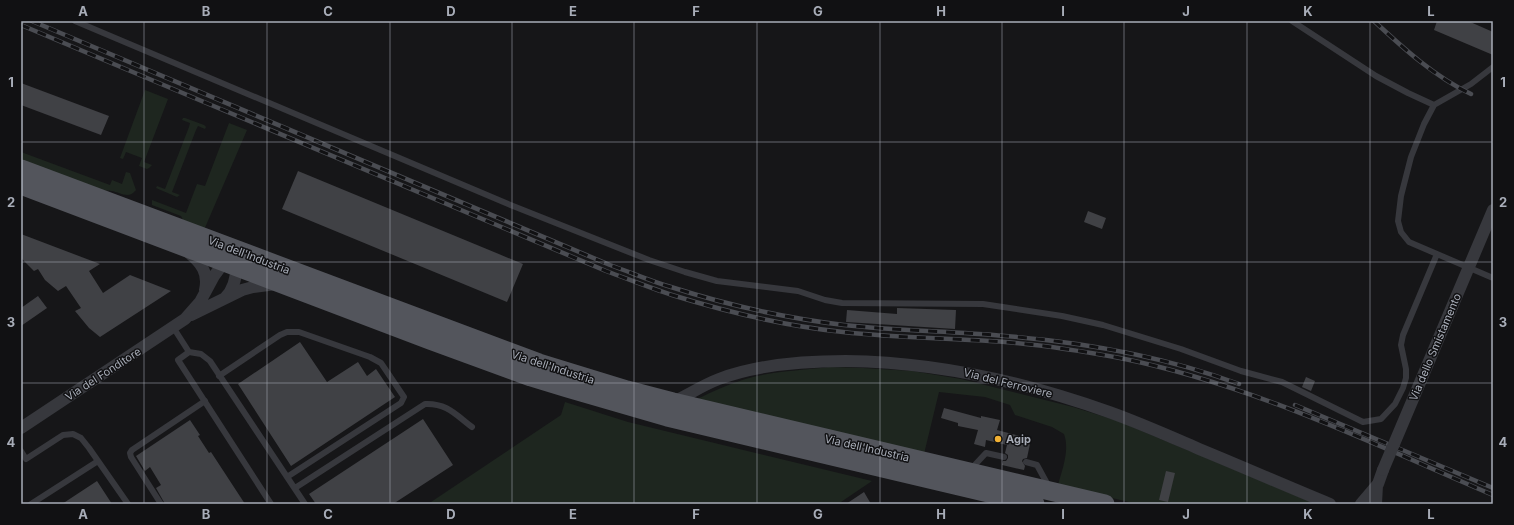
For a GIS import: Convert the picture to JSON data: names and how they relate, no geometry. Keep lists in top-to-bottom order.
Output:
{
  "streets": {
    "main road": ["Via dell'Industria"],
    "street": ["Via dello Smistamento", "Via del Fonditore", "Via del Ferroviere"]
  },
  "crossings": [
    ["Via dell'Industria", "Via del Fonditore"],
    ["Via dell'Industria", "Via del Ferroviere"]
  ],
  "places": ["Agip"],
  "grid": {
    "columns": [
      "A",
      "B",
      "C",
      "D",
      "E",
      "F",
      "G",
      "H",
      "I",
      "J",
      "K",
      "L"
    ],
    "rows": [
      "1",
      "2",
      "3",
      "4"
    ]
  }
}
